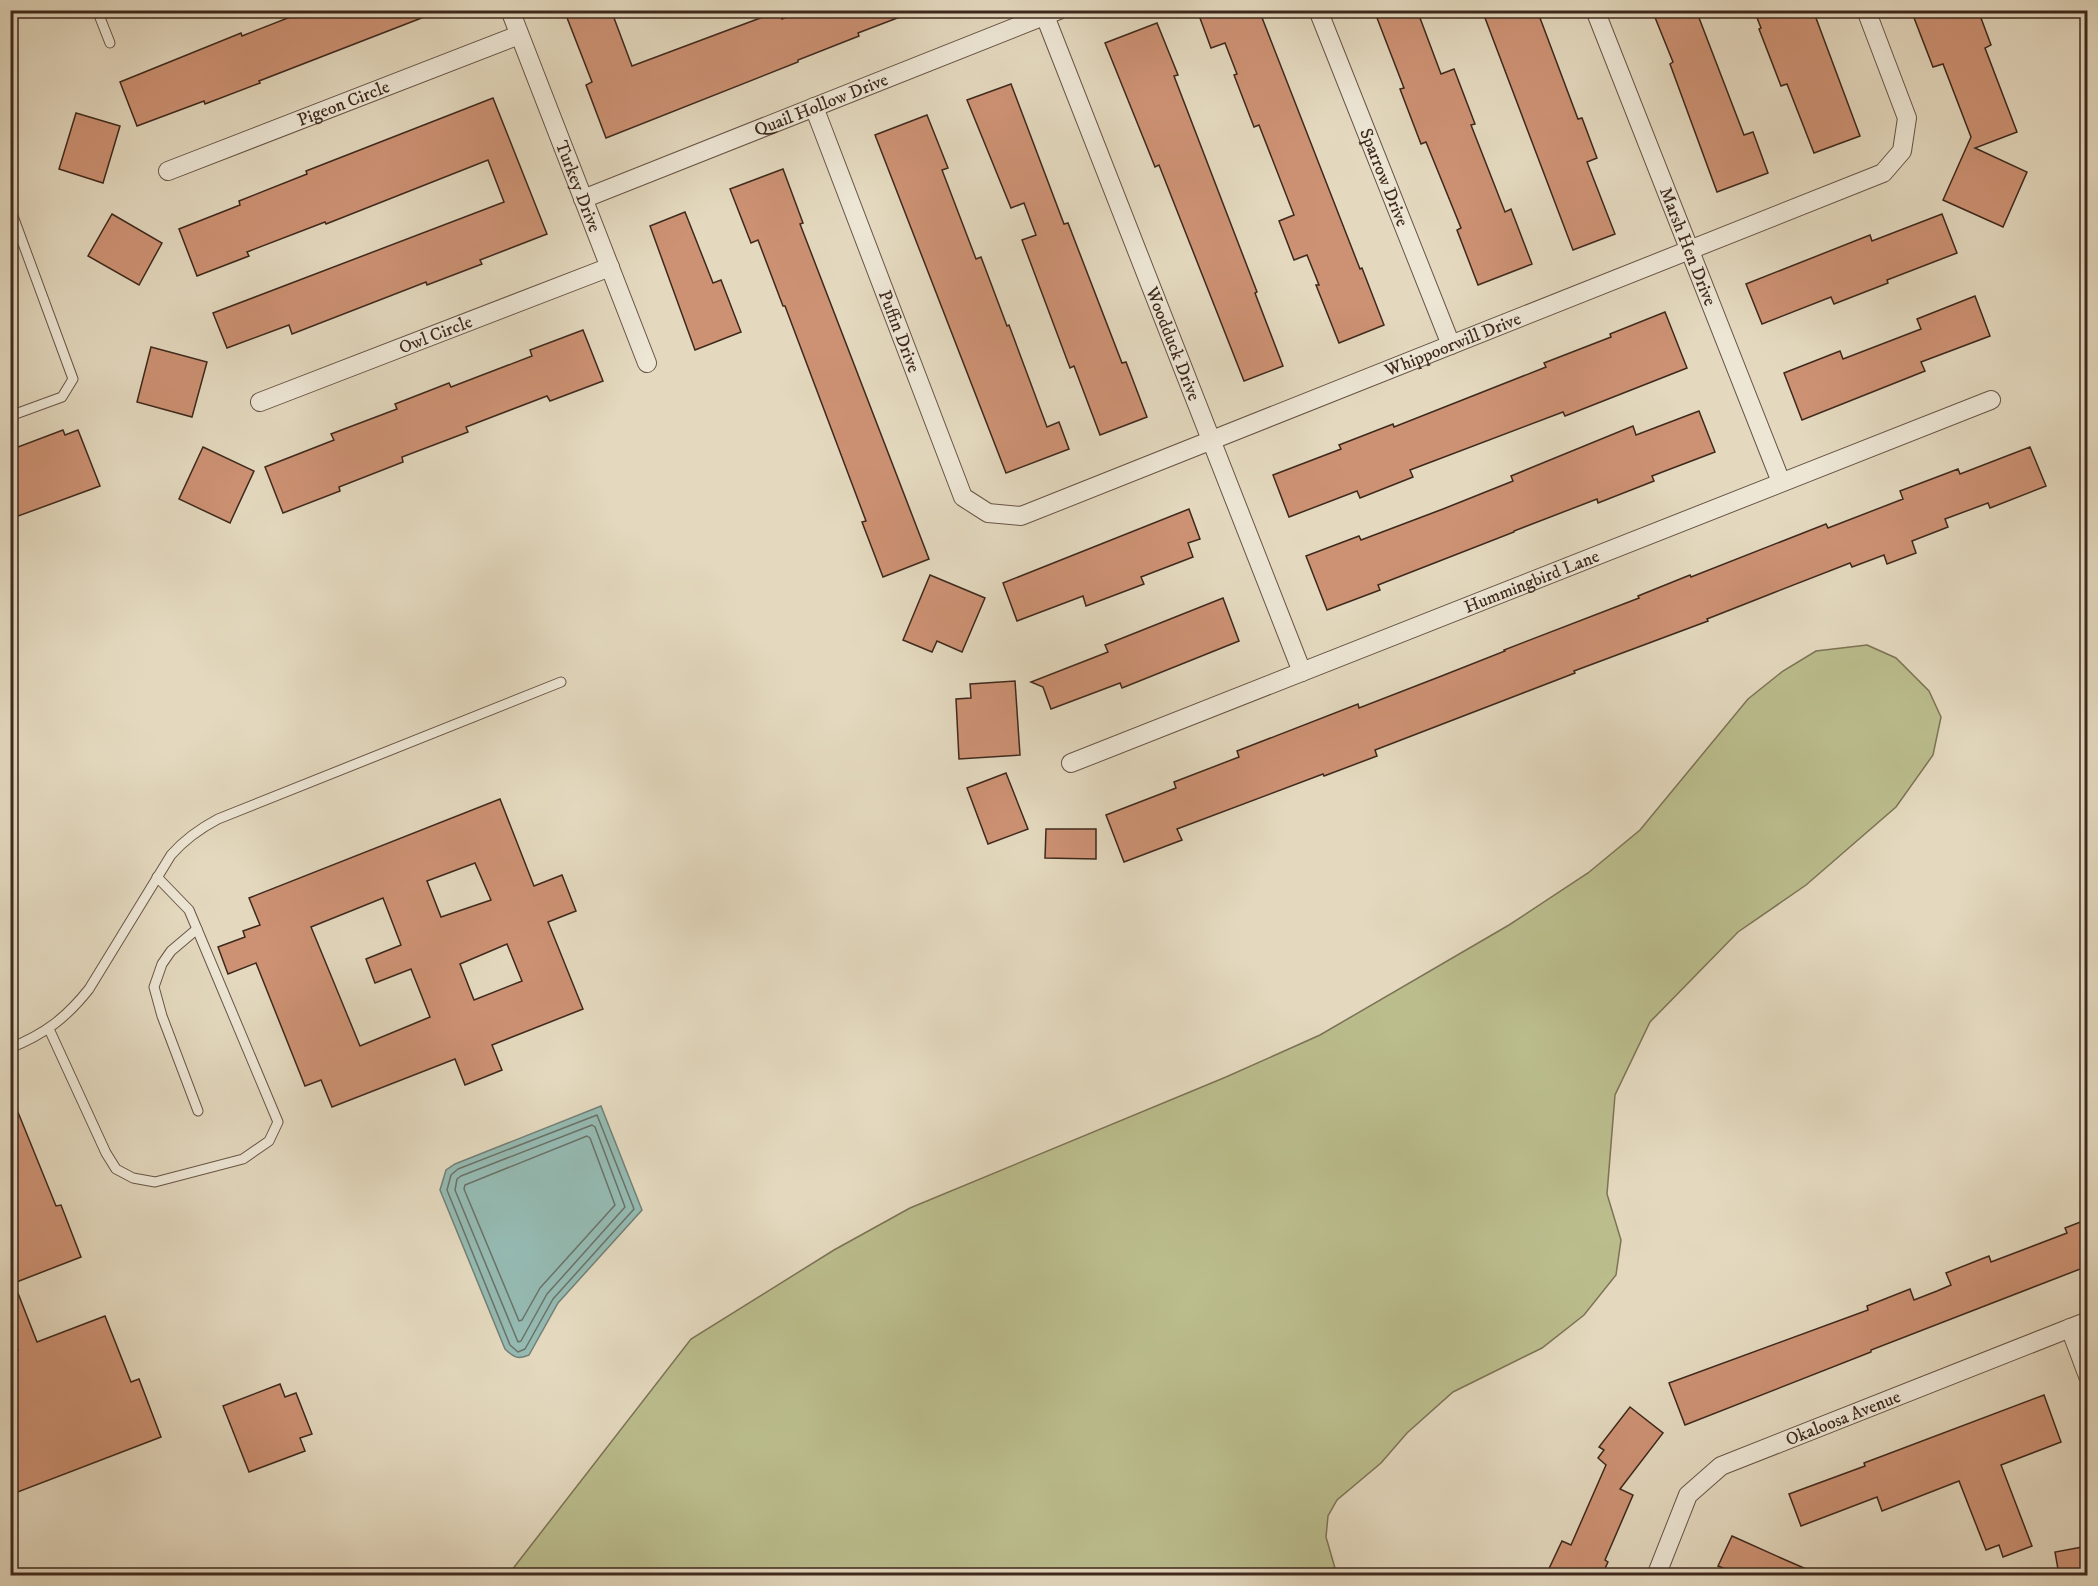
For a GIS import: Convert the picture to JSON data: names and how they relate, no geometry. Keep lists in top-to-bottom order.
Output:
{
  "streets": {
    "street": [
      "Pigeon Circle",
      "Quail Hollow Drive",
      "Sparrow Drive",
      "Turkey Drive",
      "Marsh Hen Drive",
      "Puffin Drive",
      "Owl Circle",
      "Woodduck Drive",
      "Whippoorwill Drive",
      "Hummingbird Lane",
      "Okaloosa Avenue"
    ]
  },
  "crossings": [
    ["Pigeon Circle", "Turkey Drive"],
    ["Quail Hollow Drive", "Turkey Drive"],
    ["Quail Hollow Drive", "Puffin Drive"],
    ["Quail Hollow Drive", "Woodduck Drive"],
    ["Sparrow Drive", "Whippoorwill Drive"],
    ["Turkey Drive", "Owl Circle"],
    ["Marsh Hen Drive", "Whippoorwill Drive"],
    ["Marsh Hen Drive", "Hummingbird Lane"],
    ["Puffin Drive", "Whippoorwill Drive"],
    ["Woodduck Drive", "Whippoorwill Drive"],
    ["Woodduck Drive", "Hummingbird Lane"]
  ]
}
